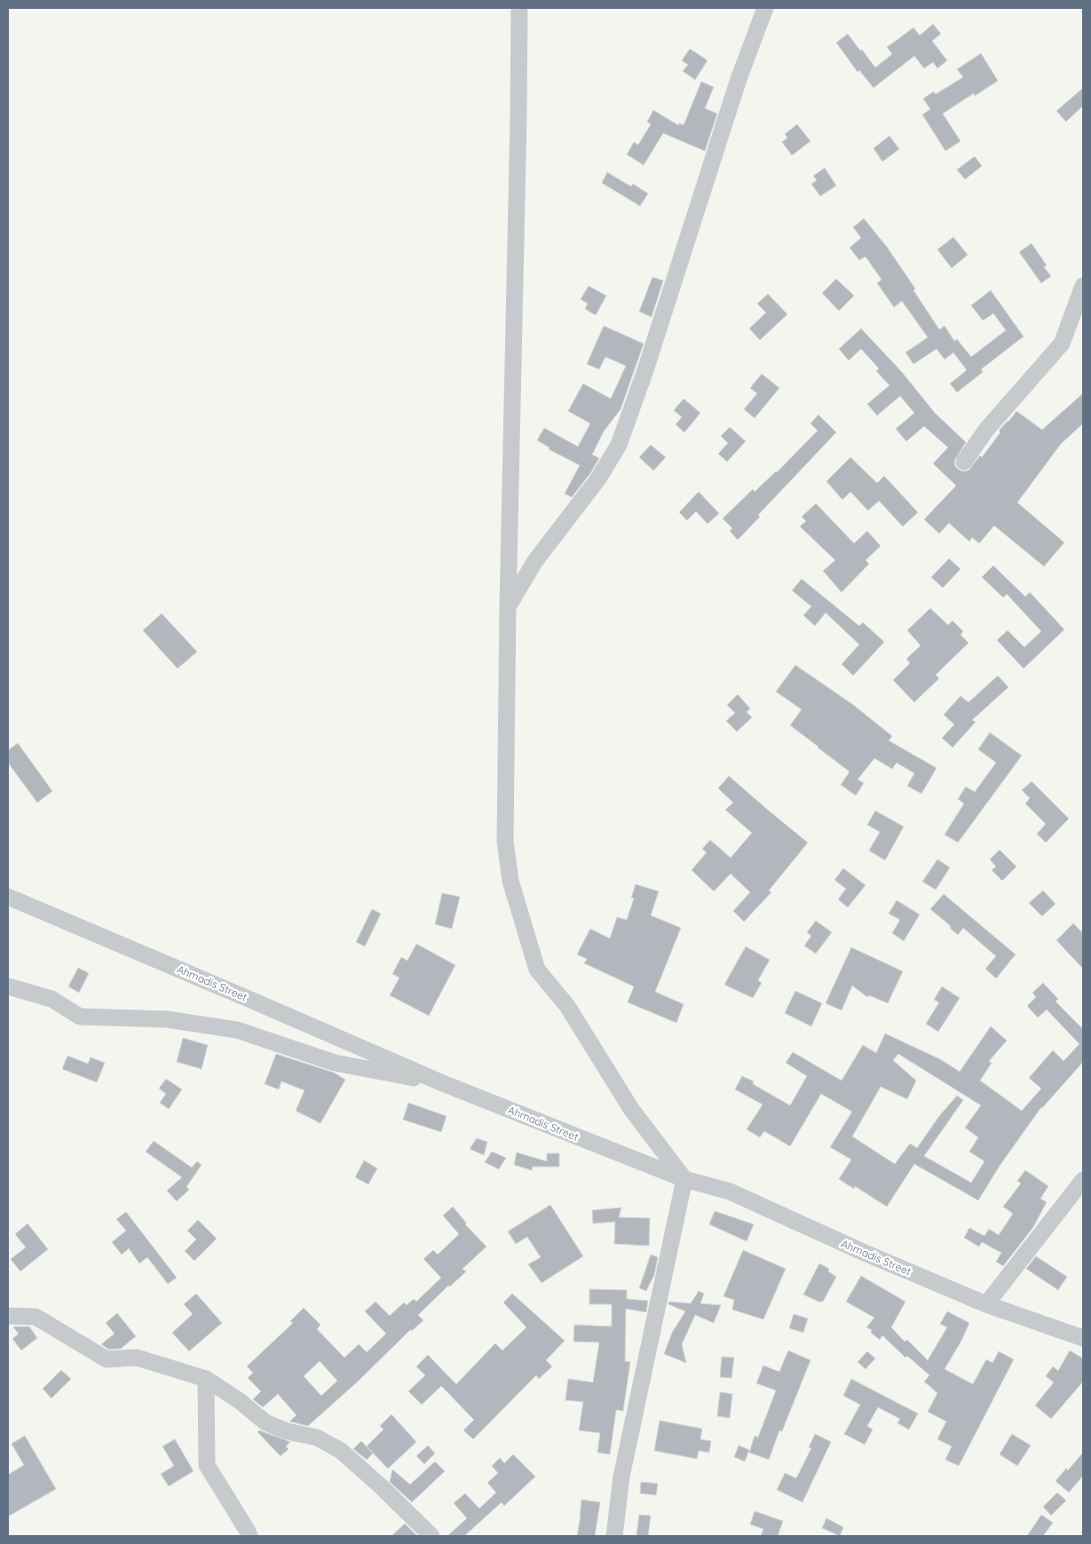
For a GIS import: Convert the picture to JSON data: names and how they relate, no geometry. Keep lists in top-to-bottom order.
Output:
{
  "streets": {
    "street": ["Ahmadis Street"]
  }
}
